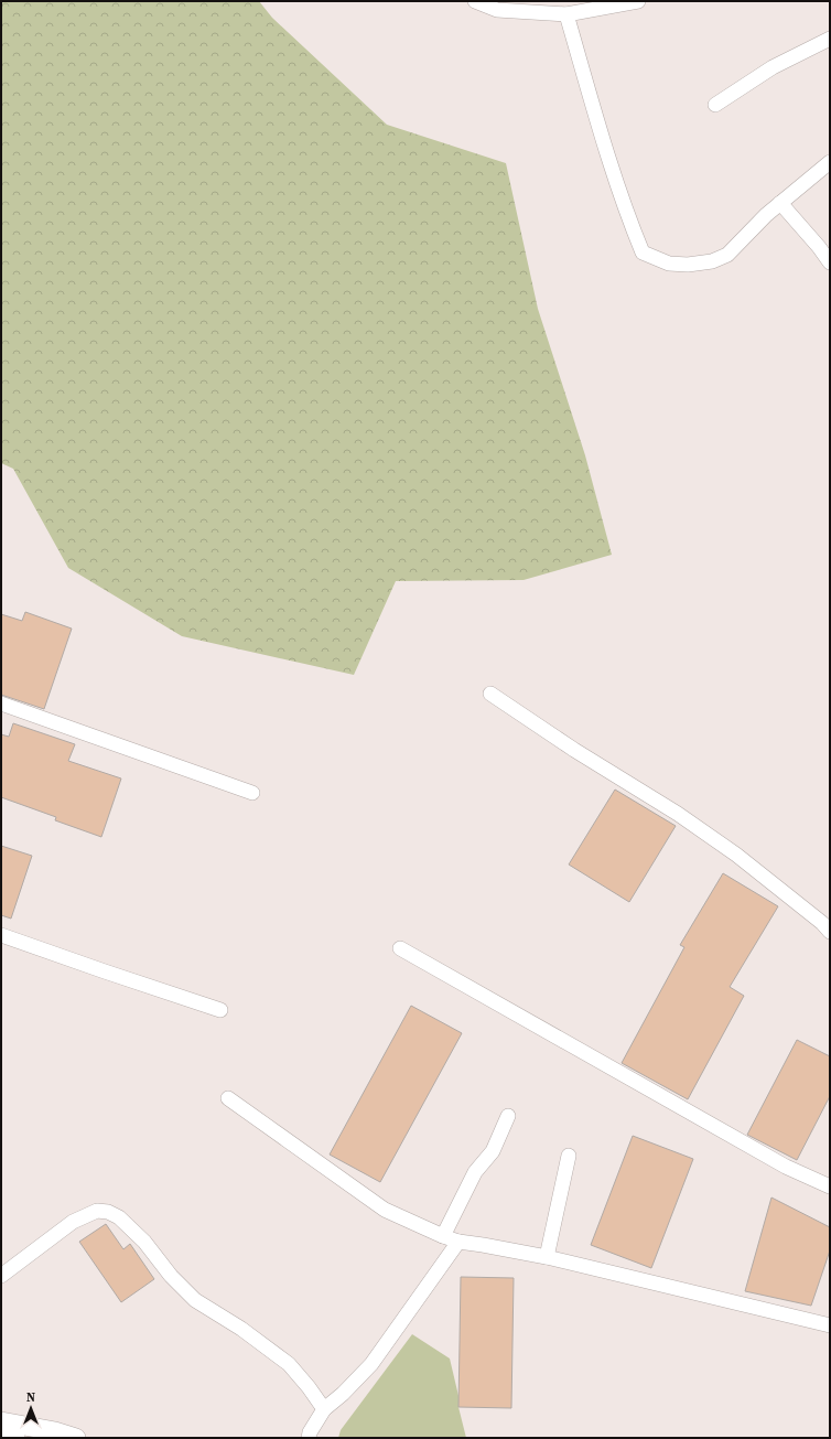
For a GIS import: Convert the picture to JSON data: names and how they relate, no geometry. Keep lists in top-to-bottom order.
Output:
{
  "north": "top"
}
